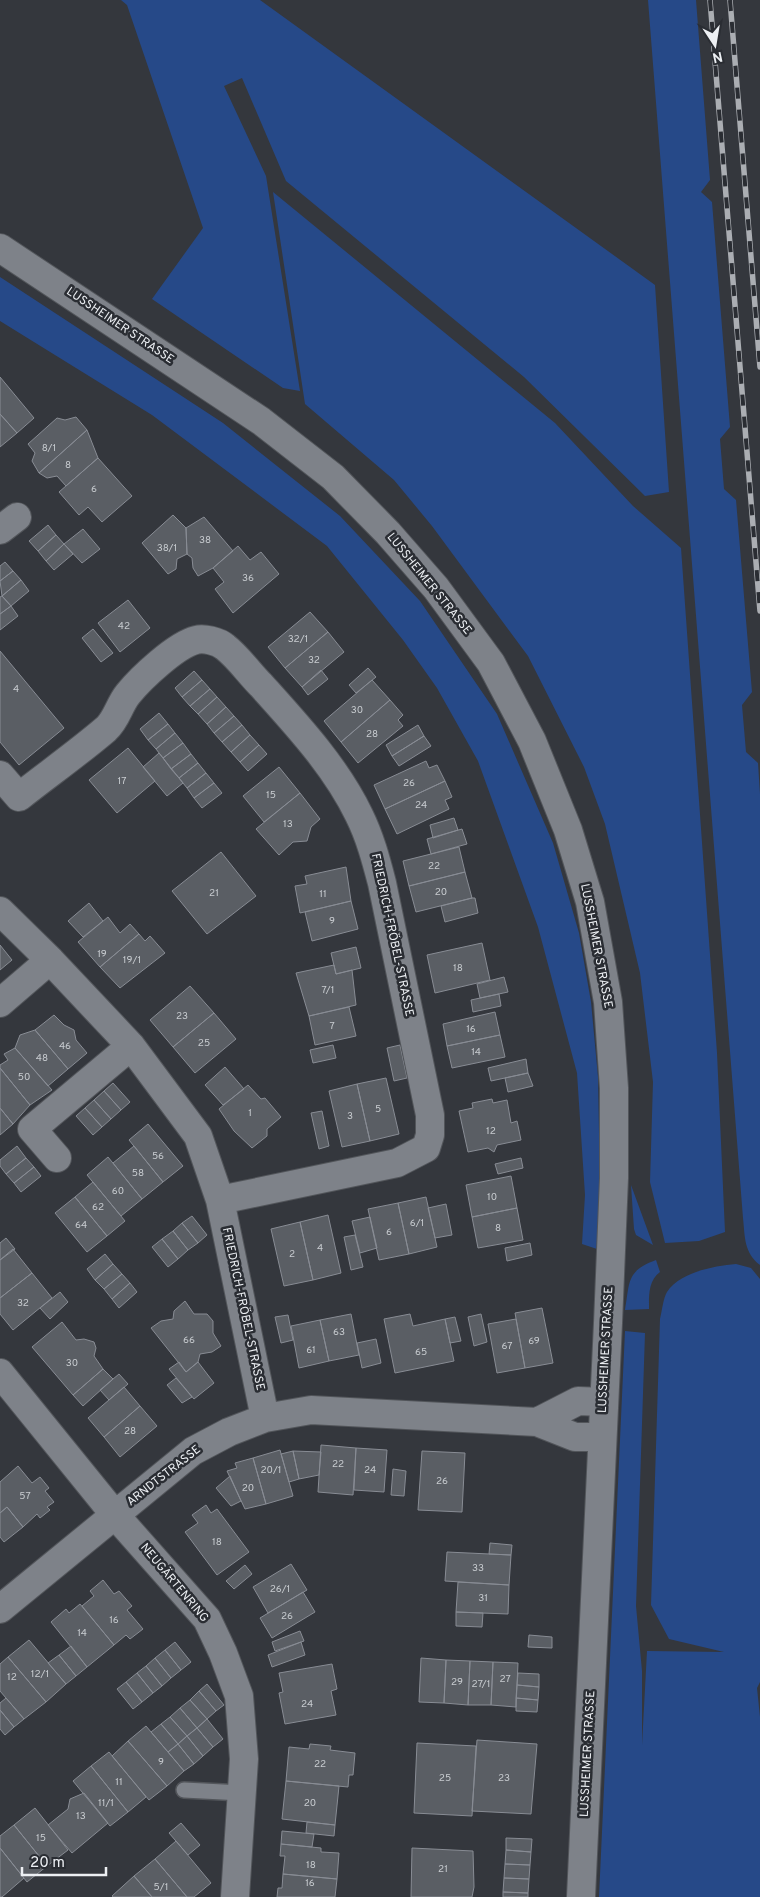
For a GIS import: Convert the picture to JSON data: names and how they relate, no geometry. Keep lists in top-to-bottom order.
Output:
{
  "streets": {
    "street": [
      "LUSSHEIMER STRASSE",
      "FRIEDRICH-FRÖBEL-STRASSE",
      "ARNDTSTRASSE",
      "NEUGÄRTENRING"
    ]
  },
  "crossings": [
    ["LUSSHEIMER STRASSE", "ARNDTSTRASSE"],
    ["FRIEDRICH-FRÖBEL-STRASSE", "ARNDTSTRASSE"],
    ["ARNDTSTRASSE", "NEUGÄRTENRING"]
  ],
  "house_numbers": [
    "8/1",
    "8",
    "6",
    "38",
    "38/1",
    "36",
    "42",
    "32/1",
    "32",
    "4",
    "30",
    "28",
    "17",
    "26",
    "15",
    "24",
    "13",
    "22",
    "20",
    "21",
    "11",
    "9",
    "19",
    "19/1",
    "18",
    "7/1",
    "23",
    "7",
    "16",
    "25",
    "46",
    "14",
    "48",
    "50",
    "5",
    "1",
    "3",
    "12",
    "56",
    "58",
    "60",
    "10",
    "62",
    "6/1",
    "64",
    "8",
    "6",
    "4",
    "2",
    "32",
    "63",
    "66",
    "69",
    "67",
    "61",
    "65",
    "30",
    "28",
    "22",
    "20/1",
    "24",
    "26",
    "20",
    "57",
    "18",
    "33",
    "26/1",
    "31",
    "26",
    "16",
    "14",
    "12/1",
    "12",
    "27",
    "29",
    "27/1",
    "24",
    "9",
    "22",
    "25",
    "23",
    "11",
    "11/1",
    "20",
    "13",
    "15",
    "18",
    "21",
    "16",
    "5/1"
  ],
  "scale_bar": "20 m",
  "north": "bottom"
}
